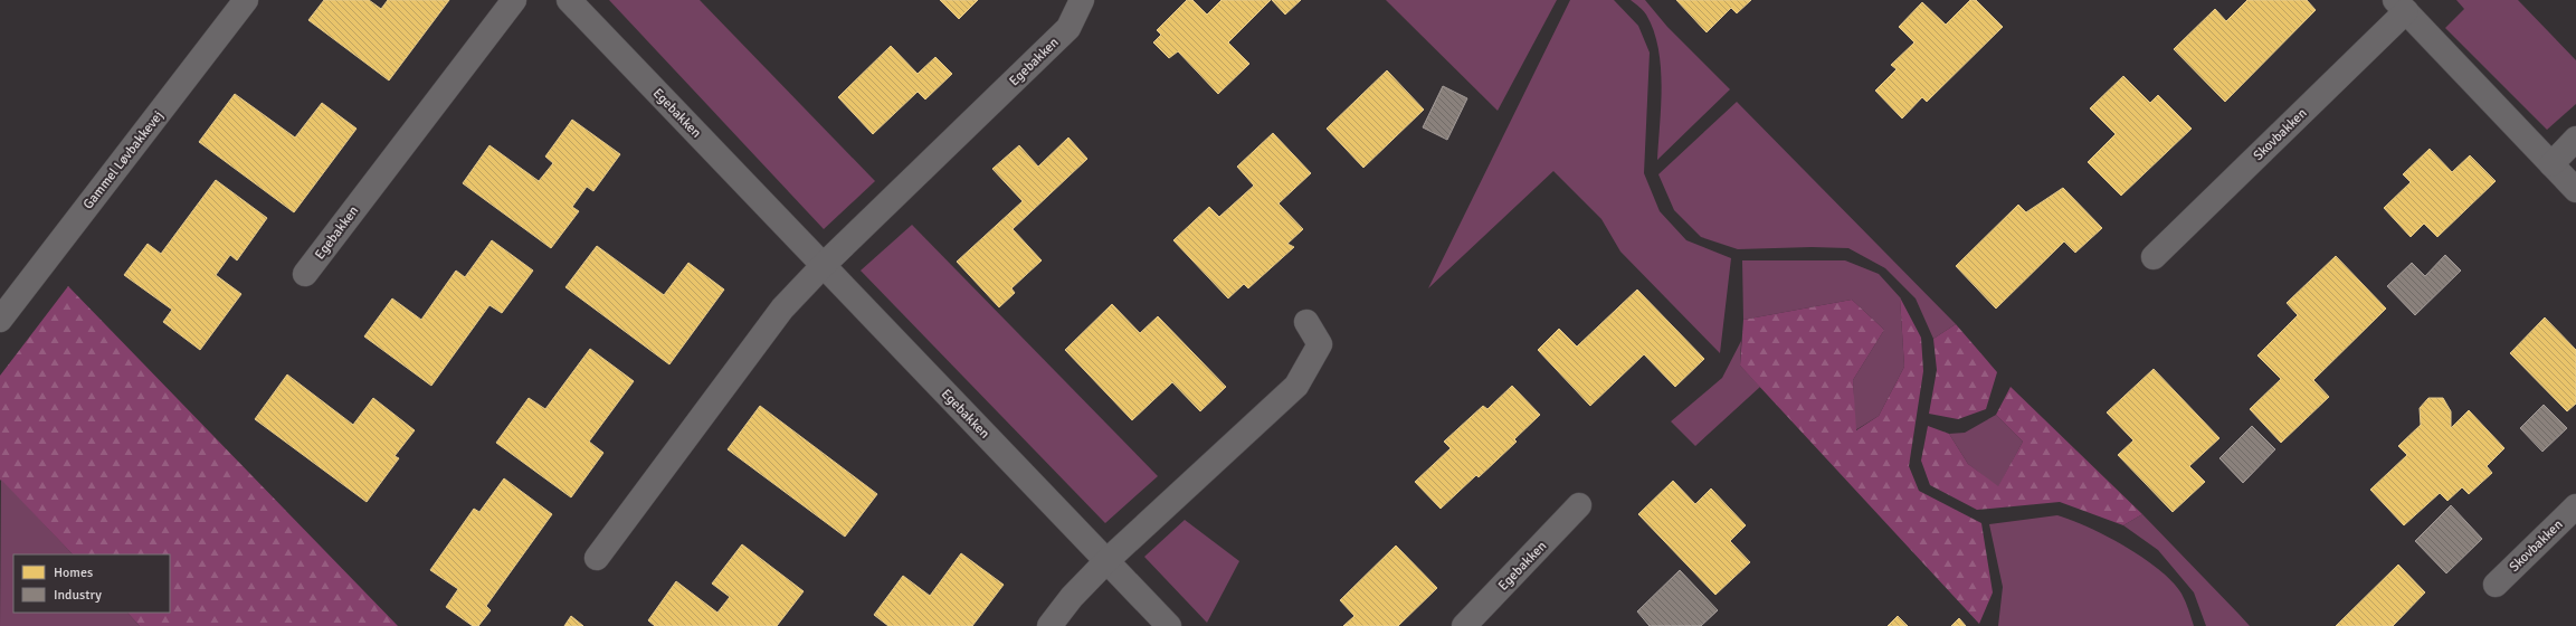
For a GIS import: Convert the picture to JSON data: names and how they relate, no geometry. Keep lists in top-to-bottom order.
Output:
{
  "streets": {
    "street": ["Egebakken", "Skovbakken", "Gammel Løvbakkevej"]
  },
  "legend": ["Homes", "Industry"]
}
